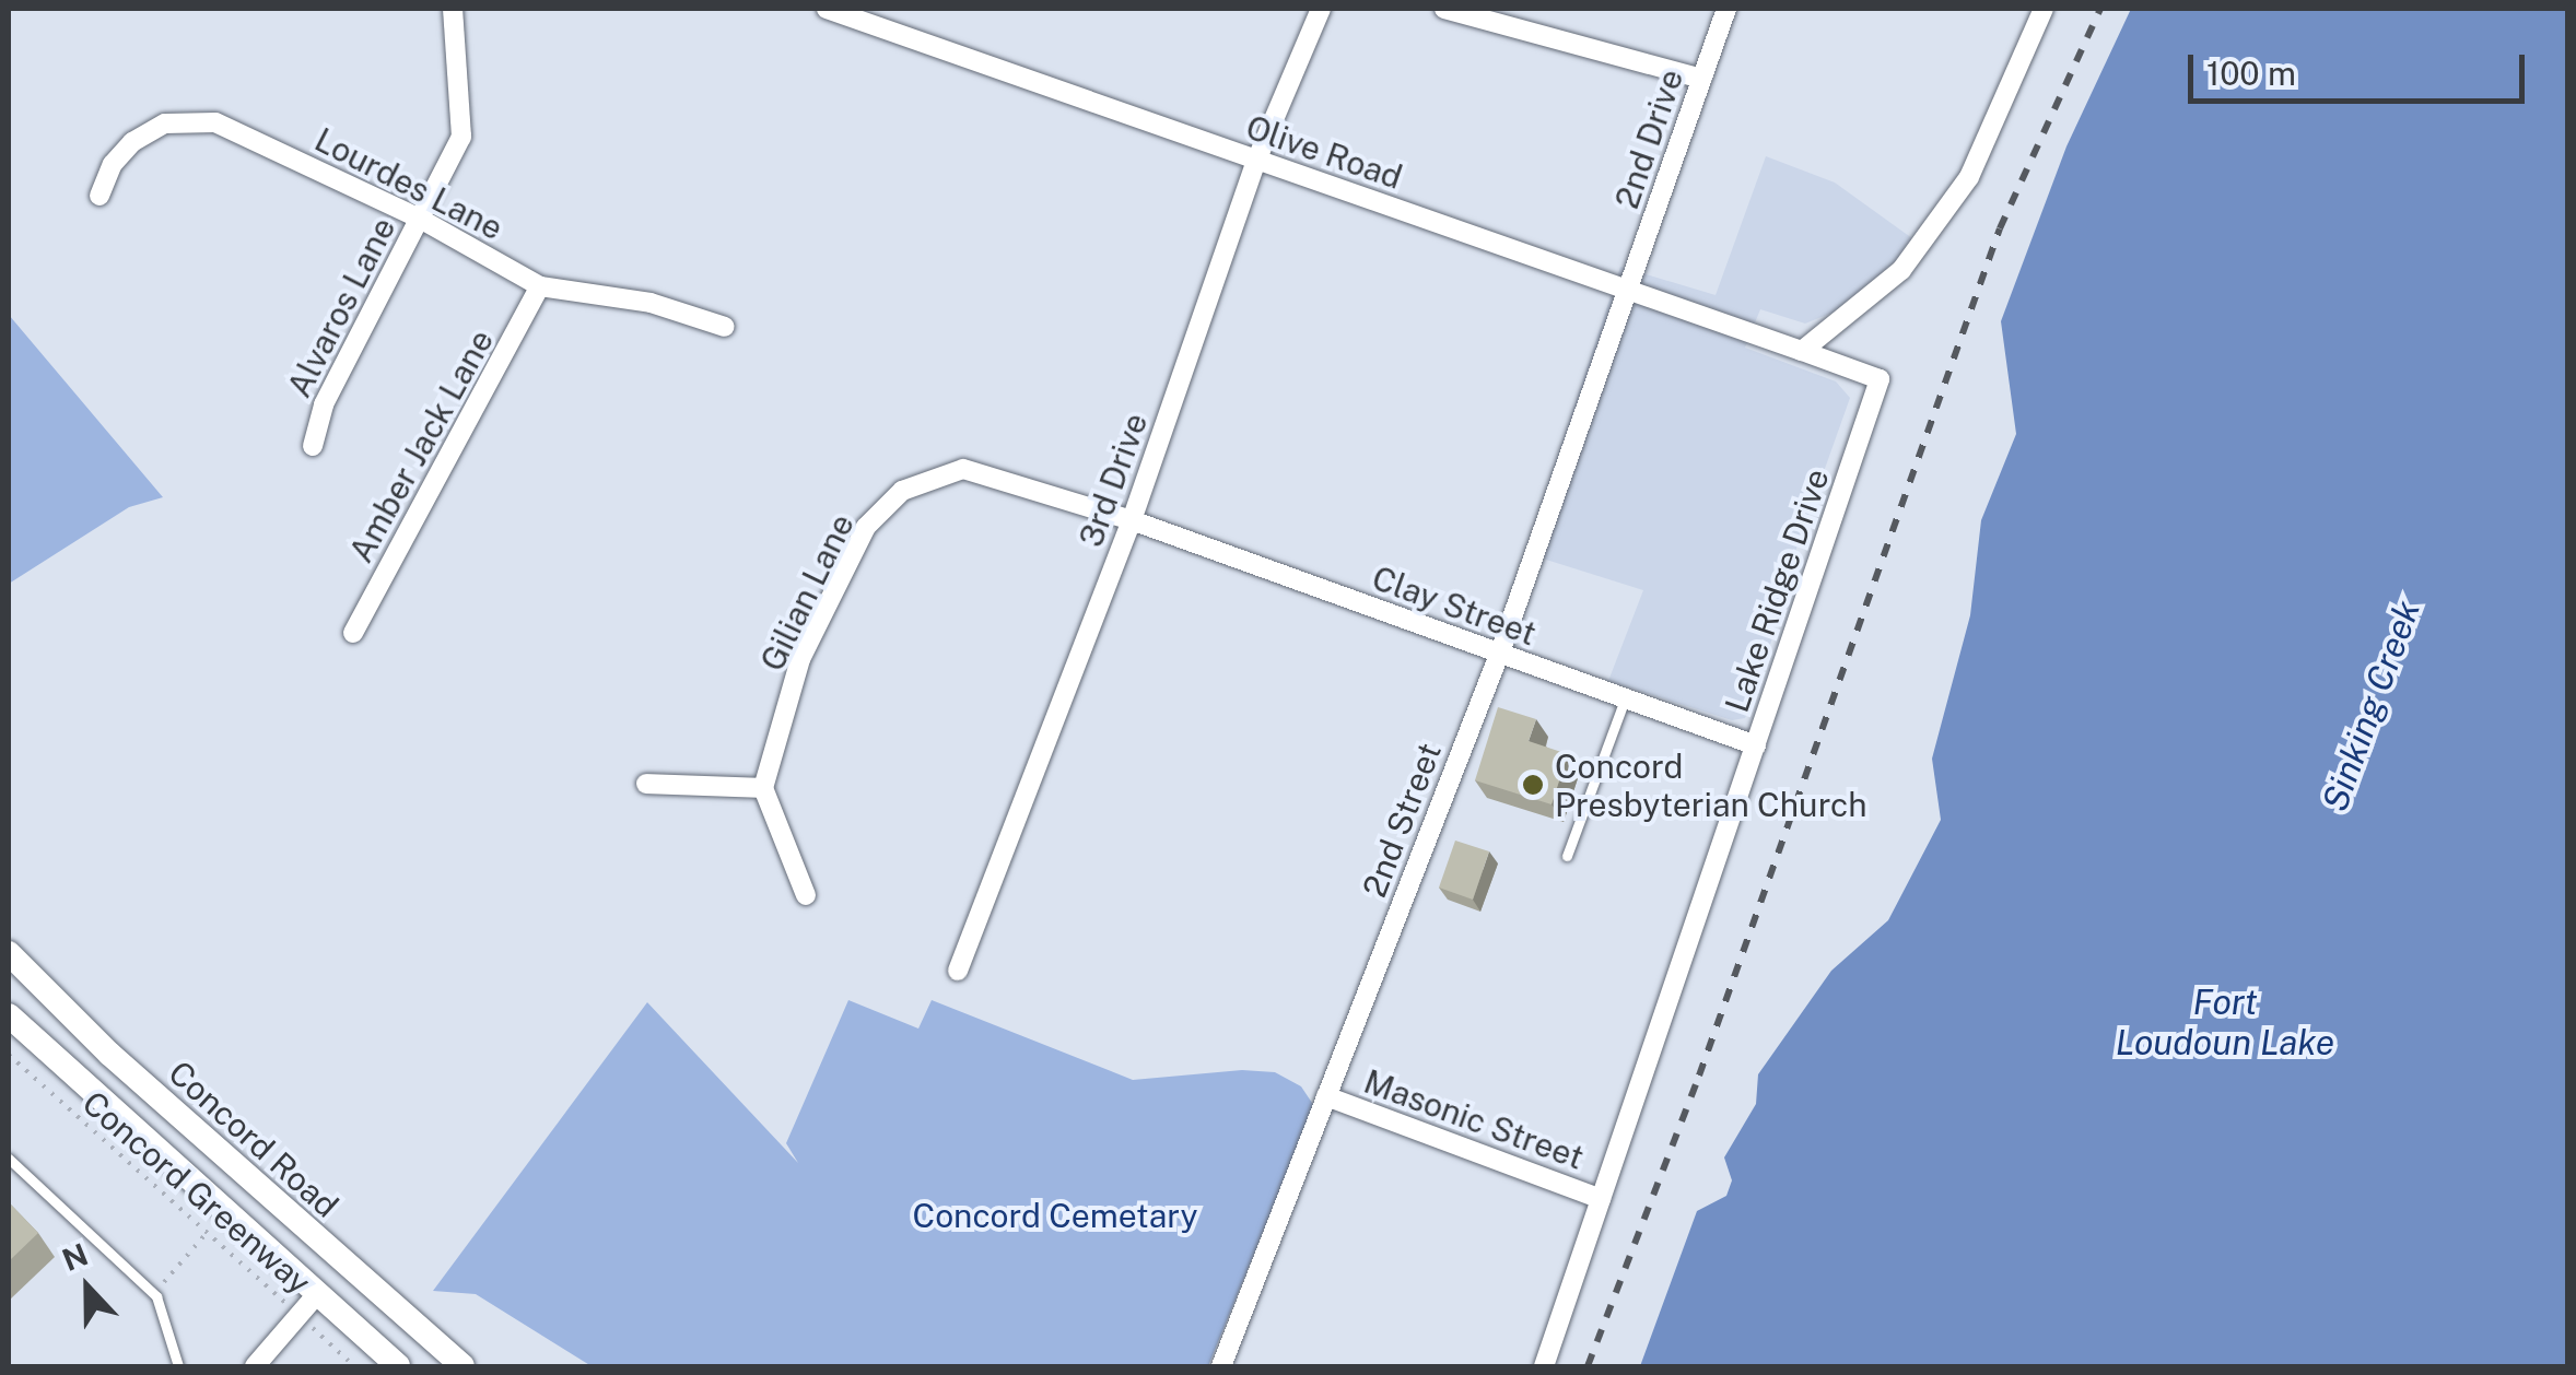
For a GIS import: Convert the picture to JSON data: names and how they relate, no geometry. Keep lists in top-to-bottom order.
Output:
{
  "streets": {
    "main road": ["Concord Road"],
    "street": [
      "2nd Drive",
      "Olive Road",
      "Lourdes Lane",
      "Alvaros Lane",
      "Amber Jack Lane",
      "3rd Drive",
      "Lake Ridge Drive",
      "Gilian Lane",
      "Clay Street",
      "2nd Street",
      "Masonic Street"
    ],
    "path": ["Concord Greenway"]
  },
  "crossings": [
    ["2nd Drive", "Olive Road"],
    ["2nd Drive", "2nd Street"],
    ["Olive Road", "3rd Drive"],
    ["Olive Road", "Lake Ridge Drive"],
    ["Olive Road", "2nd Street"],
    ["Lourdes Lane", "Alvaros Lane"],
    ["Lourdes Lane", "Amber Jack Lane"],
    ["3rd Drive", "Gilian Lane"],
    ["3rd Drive", "Clay Street"],
    ["Lake Ridge Drive", "Clay Street"],
    ["Lake Ridge Drive", "Masonic Street"],
    ["Gilian Lane", "Clay Street"],
    ["Clay Street", "2nd Street"],
    ["2nd Street", "Masonic Street"]
  ],
  "water": ["Sinking Creek", "Fort Loudoun Lake"],
  "parks": ["Concord Cemetary"],
  "places": ["Concord Presbyterian Church"],
  "scale_bar": "100 m",
  "north": "top"
}
